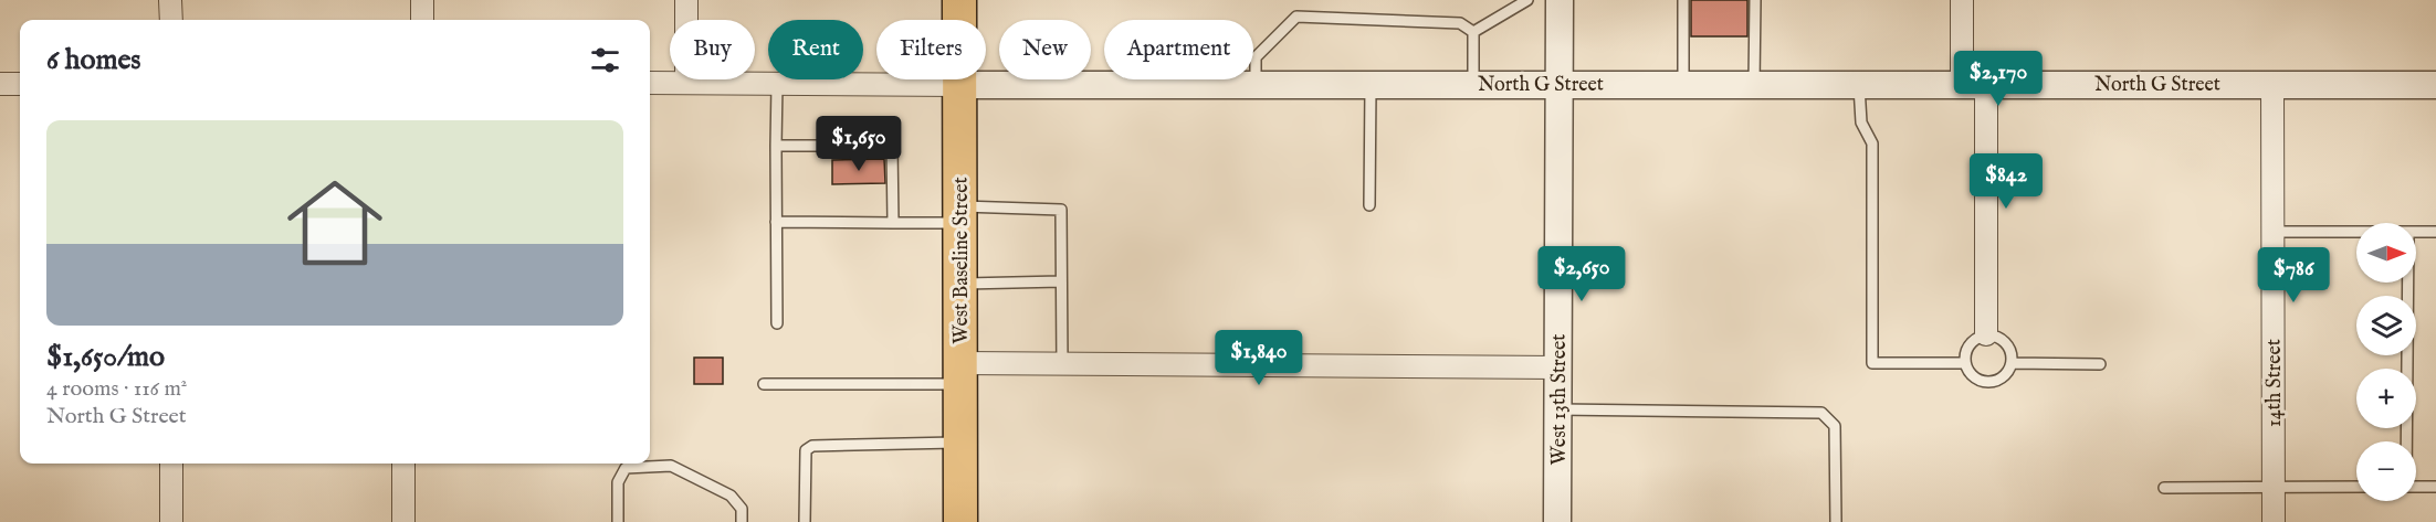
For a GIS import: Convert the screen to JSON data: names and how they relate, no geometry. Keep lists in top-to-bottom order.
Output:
{
  "streets": {
    "main road": ["West Baseline Street"],
    "street": ["North G Street", "14th Street", "West 13th Street"]
  },
  "crossings": [
    ["North G Street", "West Baseline Street"],
    ["North G Street", "14th Street"],
    ["North G Street", "West 13th Street"]
  ],
  "north": "right",
  "page": {
    "chip": [
      "Buy",
      "Rent",
      "Filters",
      "New",
      "Apartment"
    ],
    "heading": "6 homes",
    "price": [
      "$2,170",
      "$1,650",
      "$842",
      "$2,650",
      "$786",
      "$1,840"
    ],
    "list": [
      {
        "name": "$1,650/mo",
        "note": "4 rooms · 116 m² · North G Street"
      }
    ],
    "map_buttons": ["+", "−"]
  }
}
